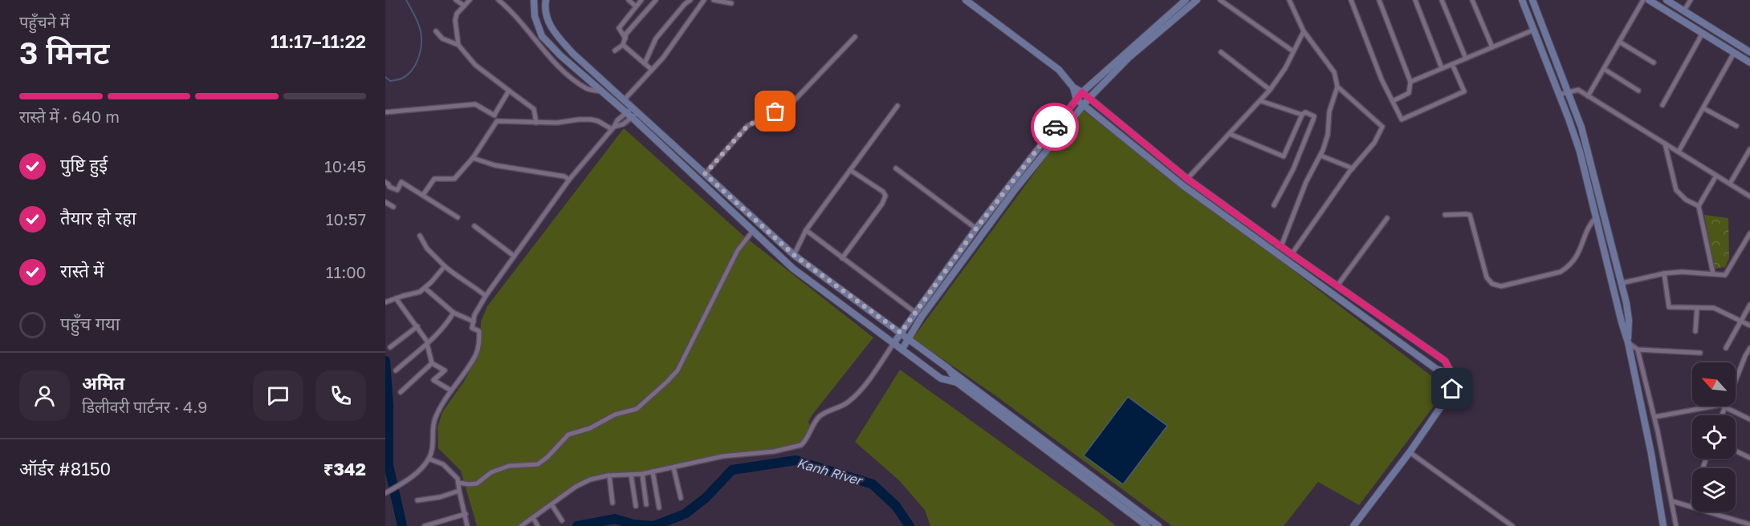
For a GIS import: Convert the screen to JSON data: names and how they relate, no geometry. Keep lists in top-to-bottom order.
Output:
{
  "water": ["Kanh River"],
  "north": "top left",
  "page": {
    "heading": ["3 मिनट", "पहुँचने में", "11:17–11:22"],
    "panel": [
      "अमित",
      "डिलीवरी पार्टनर · 4.9",
      "ऑर्डर #8150",
      "₹342"
    ],
    "bar": "रास्ते में · 640 m",
    "list": [
      ["पुष्टि हुई", "10:45"],
      ["तैयार हो रहा", "10:57"],
      ["रास्ते में", "11:00"],
      "पहुँच गया"
    ]
  }
}
